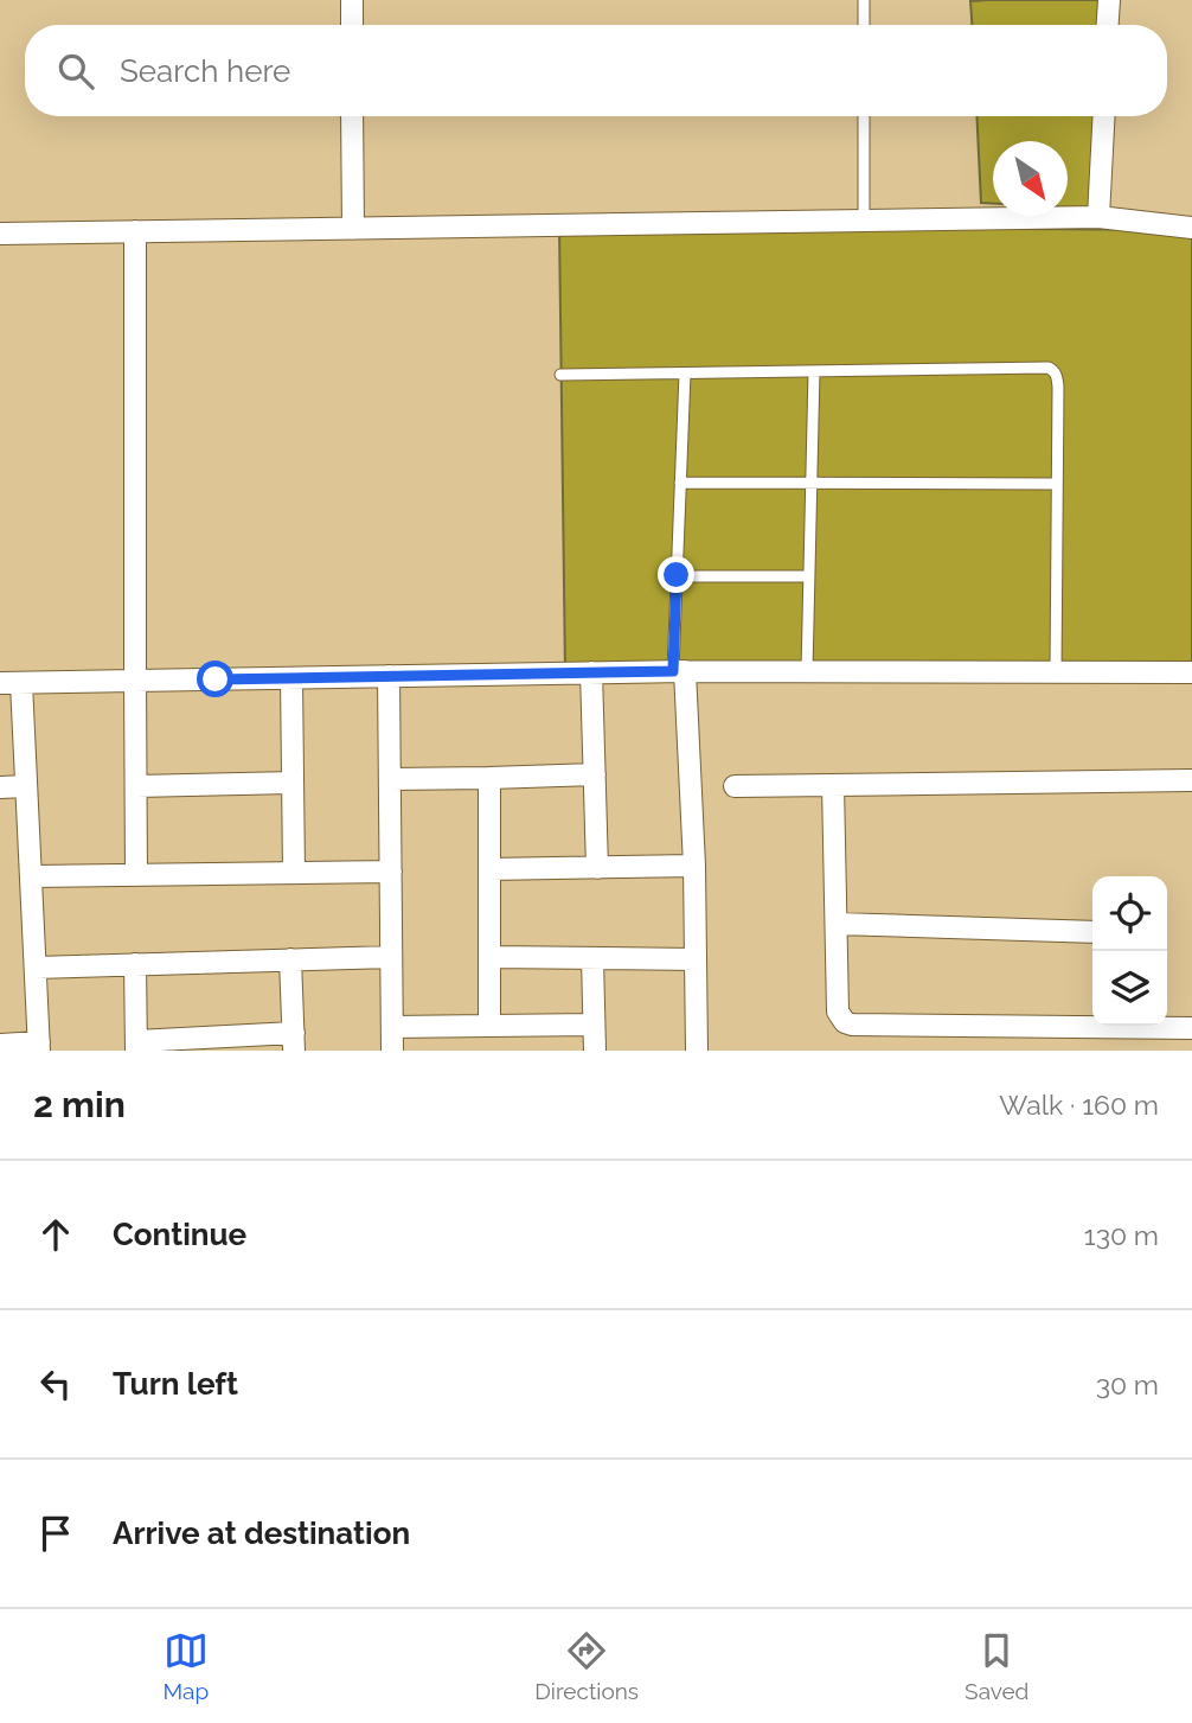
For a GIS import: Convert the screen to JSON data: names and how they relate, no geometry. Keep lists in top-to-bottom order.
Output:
{
  "north": "bottom right",
  "page": {
    "search": "Search here",
    "heading": ["2 min", "Walk · 160 m"],
    "list": [
      ["Continue", "130 m"],
      ["Turn left", "30 m"],
      "Arrive at destination"
    ],
    "nav": ["Map", "Directions", "Saved"]
  }
}
